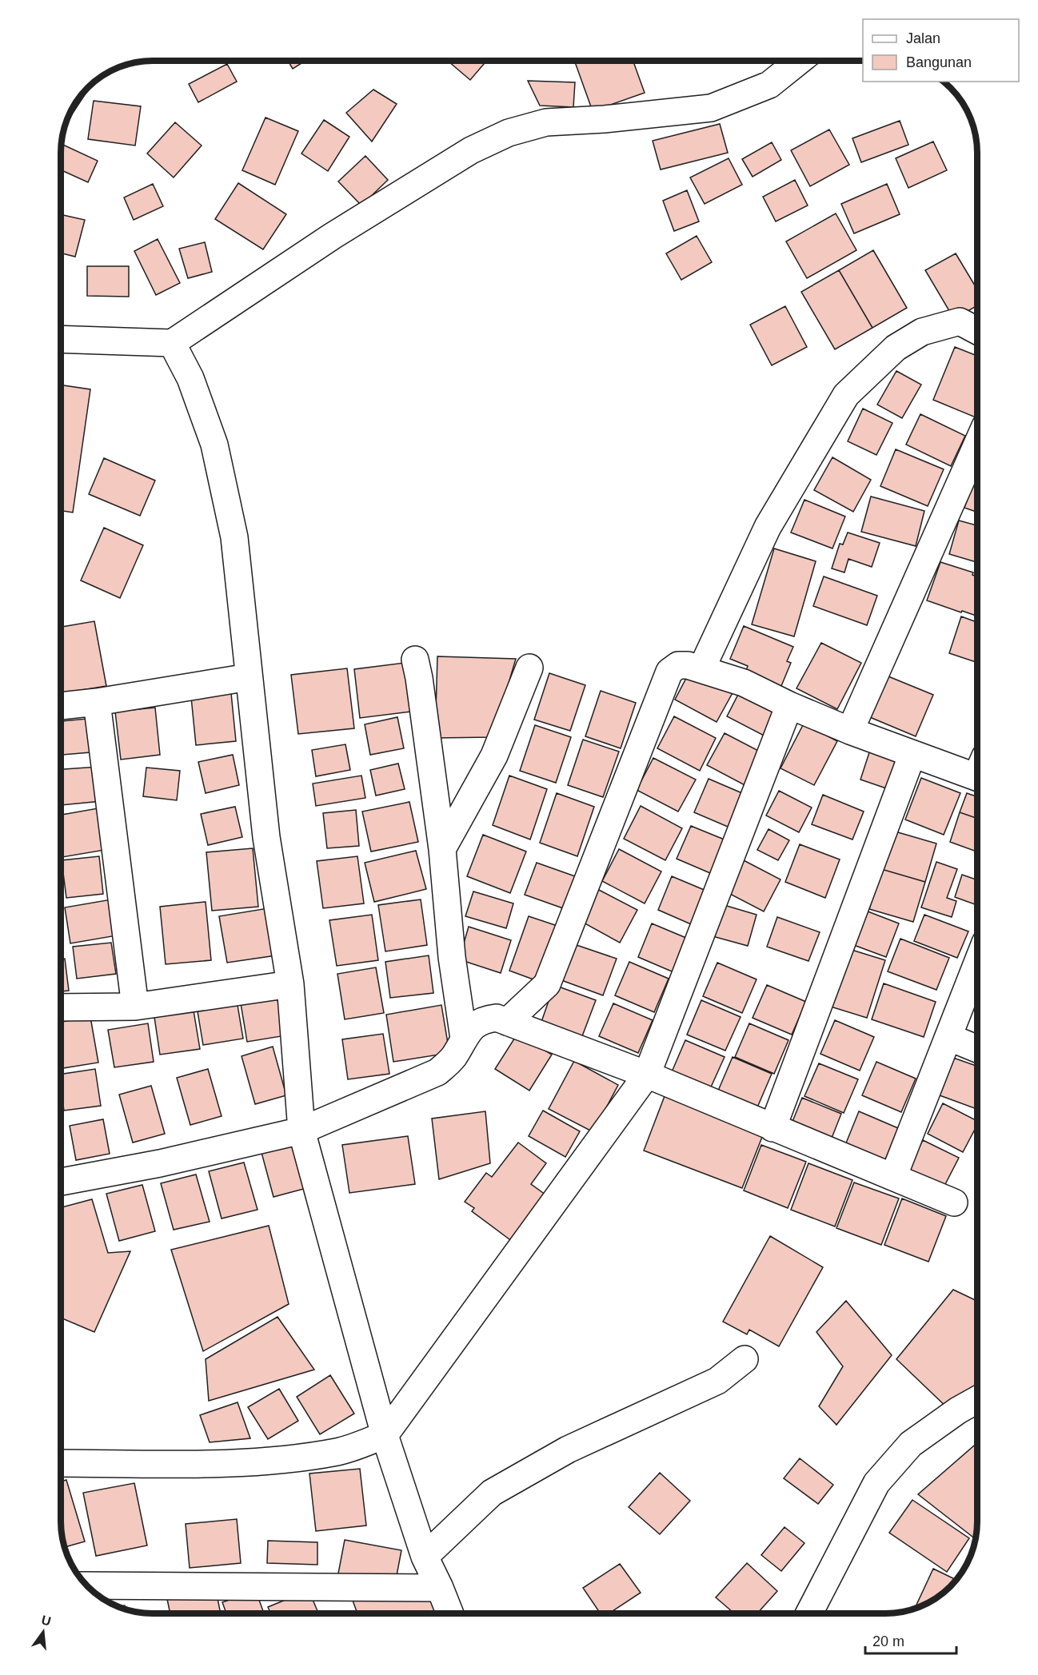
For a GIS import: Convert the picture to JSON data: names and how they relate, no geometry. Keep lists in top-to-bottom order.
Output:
{
  "legend": ["Jalan", "Bangunan"],
  "scale_bar": "20 m",
  "north": "top"
}
